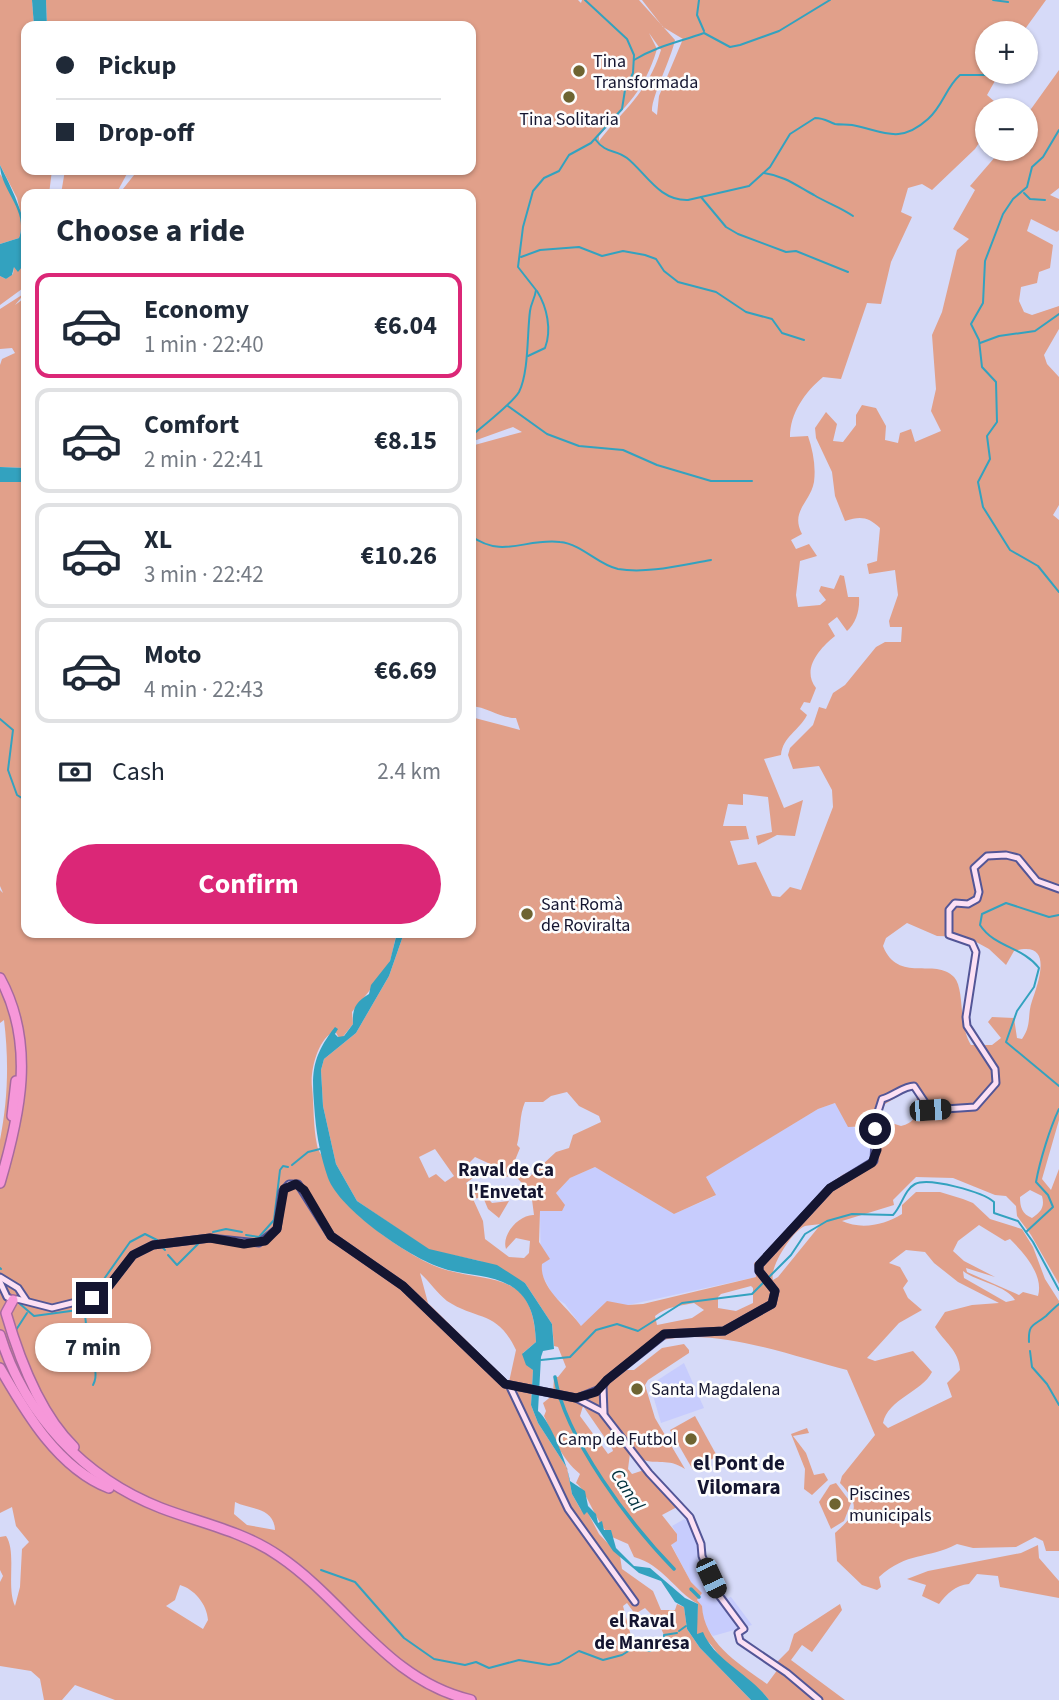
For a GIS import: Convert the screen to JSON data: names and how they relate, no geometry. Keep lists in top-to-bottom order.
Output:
{
  "districts": ["Raval de Ca l'Envetat", "el Pont de Vilomara", "el Raval de Manresa"],
  "water": ["Canal"],
  "places": [
    "Tina Transformada",
    "Tina Solitaria",
    "Sant Romà de Roviralta",
    "Santa Magdalena",
    "Camp de Futbol",
    "Piscines municipals"
  ],
  "page": {
    "map_buttons": ["+", "−"],
    "banner": ["Pickup", "Drop-off"],
    "heading": "Choose a ride",
    "list": [
      {
        "name": "Economy",
        "note": "1 min · 22:40",
        "value": "€6.04"
      },
      {
        "name": "Comfort",
        "note": "2 min · 22:41",
        "value": "€8.15"
      },
      {
        "name": "XL",
        "note": "3 min · 22:42",
        "value": "€10.26"
      },
      {
        "name": "Moto",
        "note": "4 min · 22:43",
        "value": "€6.69"
      }
    ],
    "pay": ["Cash", "2.4 km"],
    "buttons": "Confirm",
    "bubble": "7 min"
  }
}
